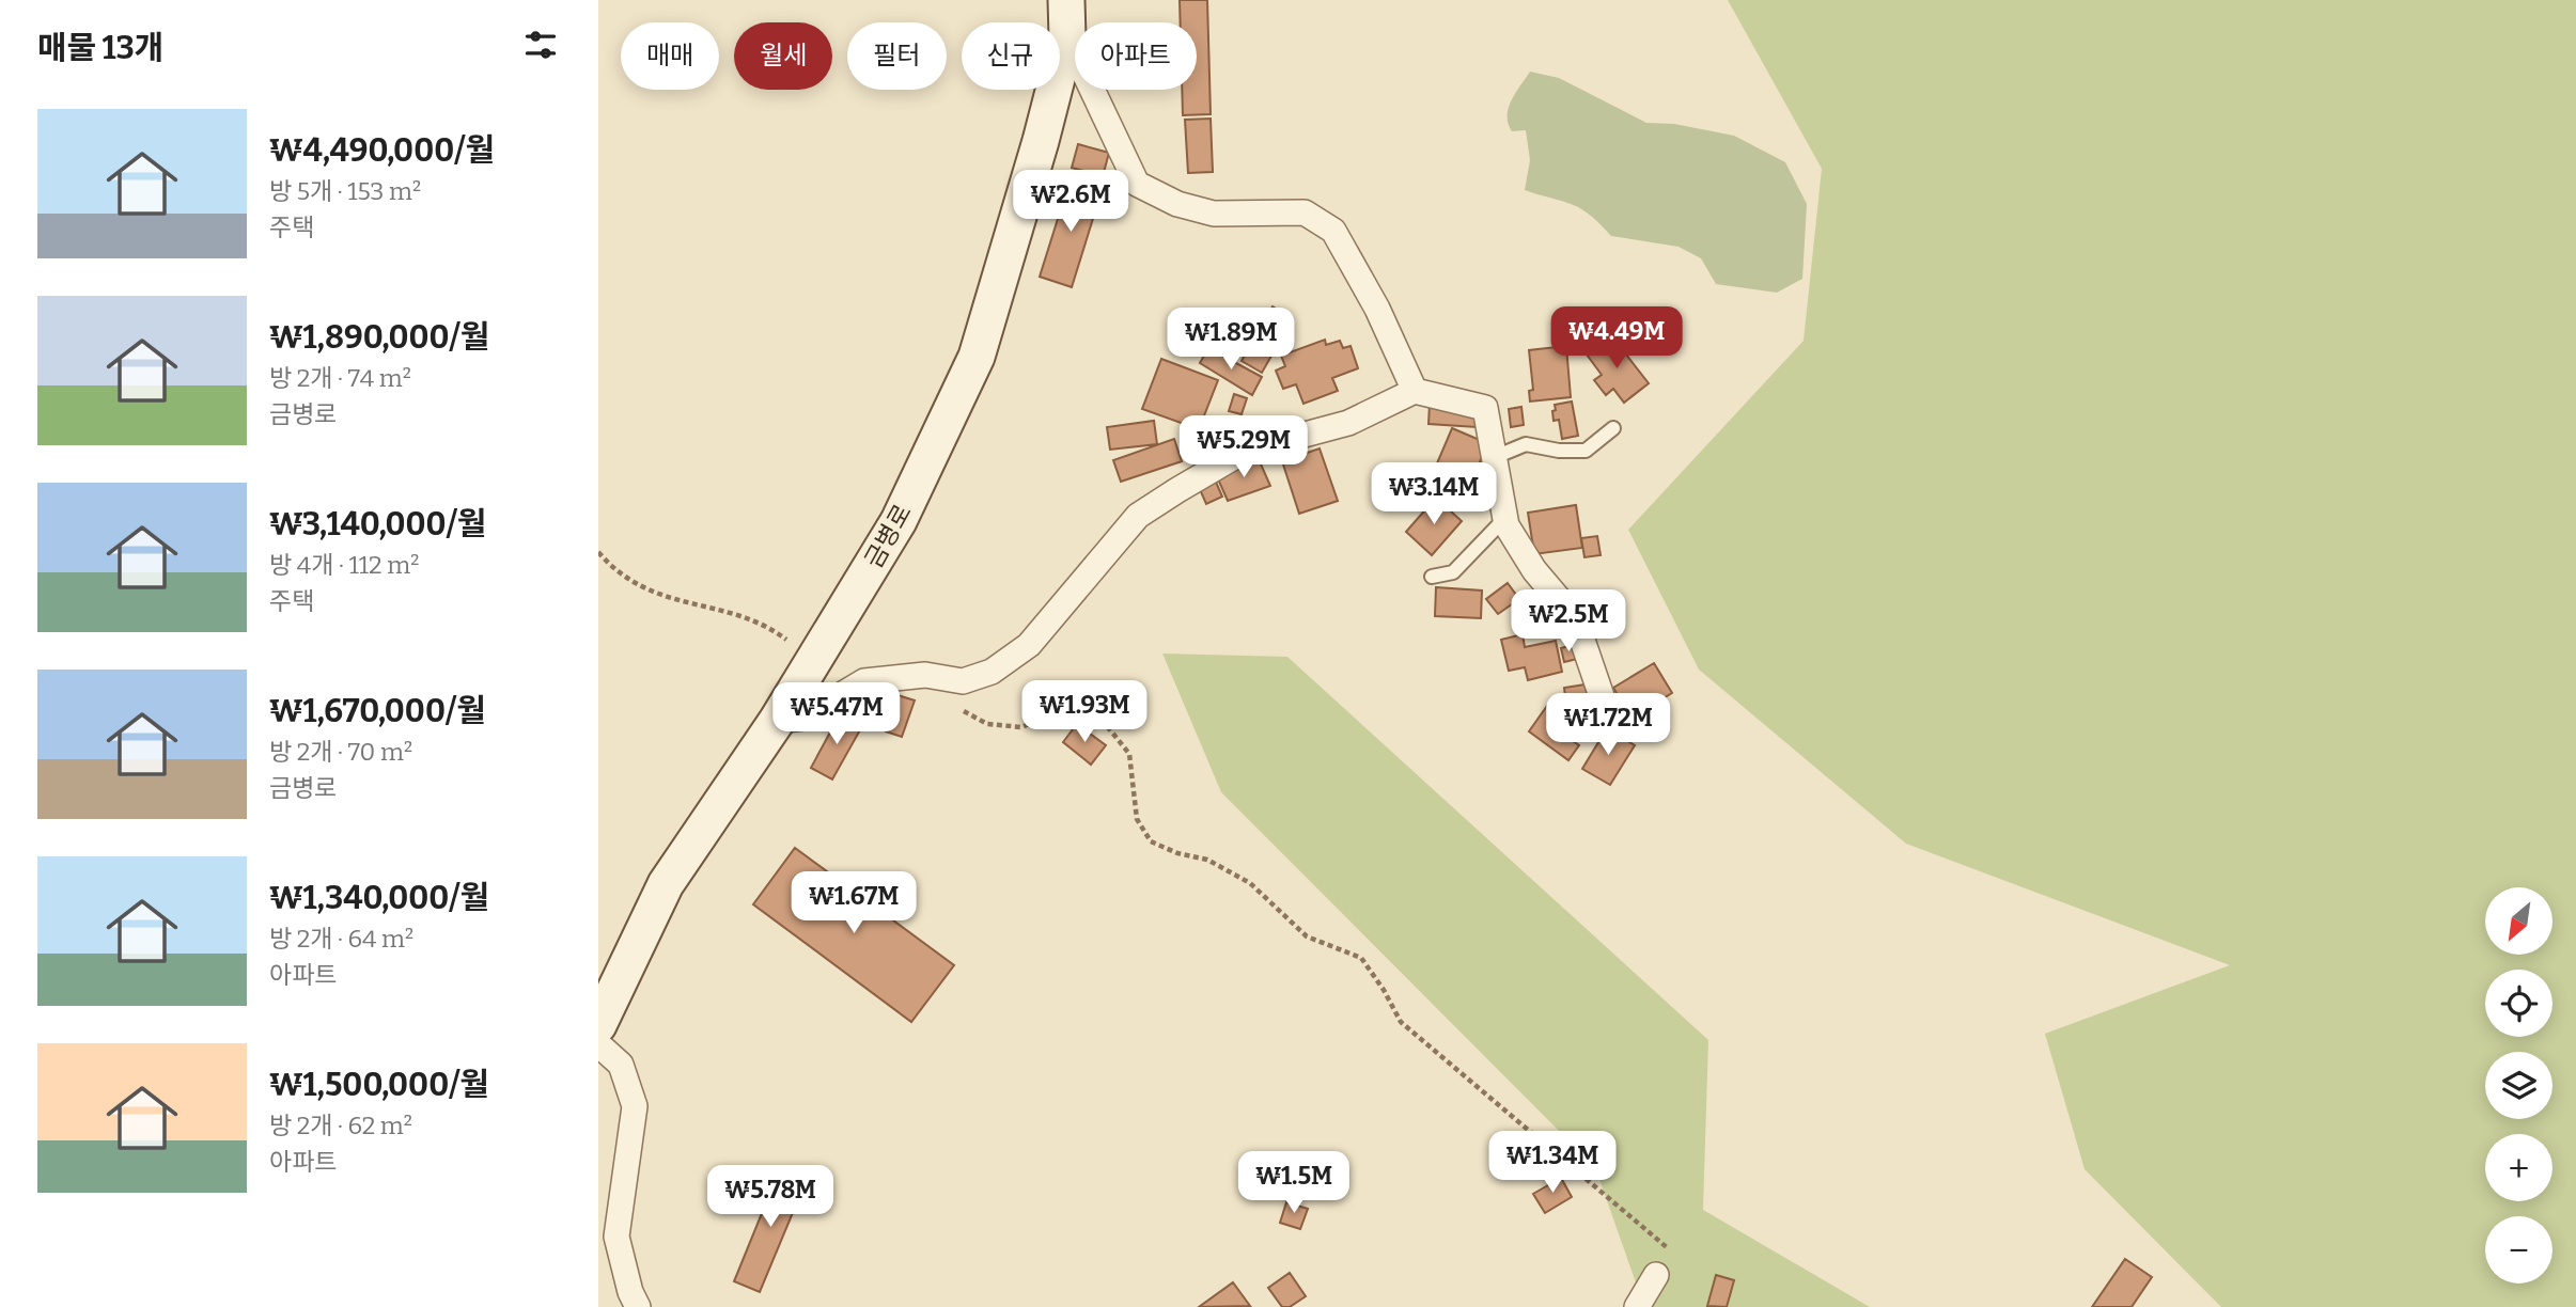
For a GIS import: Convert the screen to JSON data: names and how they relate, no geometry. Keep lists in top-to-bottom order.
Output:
{
  "streets": {
    "street": ["금병로"]
  },
  "north": "bottom left",
  "page": {
    "heading": "매물 13개",
    "chip": [
      "매매",
      "월세",
      "필터",
      "신규",
      "아파트"
    ],
    "list": [
      {
        "name": "₩4,490,000/월",
        "note": "방 5개 · 153 m² · 주택"
      },
      {
        "name": "₩1,890,000/월",
        "note": "방 2개 · 74 m² · 금병로"
      },
      {
        "name": "₩3,140,000/월",
        "note": "방 4개 · 112 m² · 주택"
      },
      {
        "name": "₩1,670,000/월",
        "note": "방 2개 · 70 m² · 금병로"
      },
      {
        "name": "₩1,340,000/월",
        "note": "방 2개 · 64 m² · 아파트"
      },
      {
        "name": "₩1,500,000/월",
        "note": "방 2개 · 62 m² · 아파트"
      }
    ],
    "price": [
      "₩2.6M",
      "₩4.49M",
      "₩1.89M",
      "₩5.29M",
      "₩3.14M",
      "₩2.5M",
      "₩1.93M",
      "₩5.47M",
      "₩1.72M",
      "₩1.67M",
      "₩1.34M",
      "₩1.5M",
      "₩5.78M"
    ],
    "map_buttons": ["+", "−"]
  }
}
